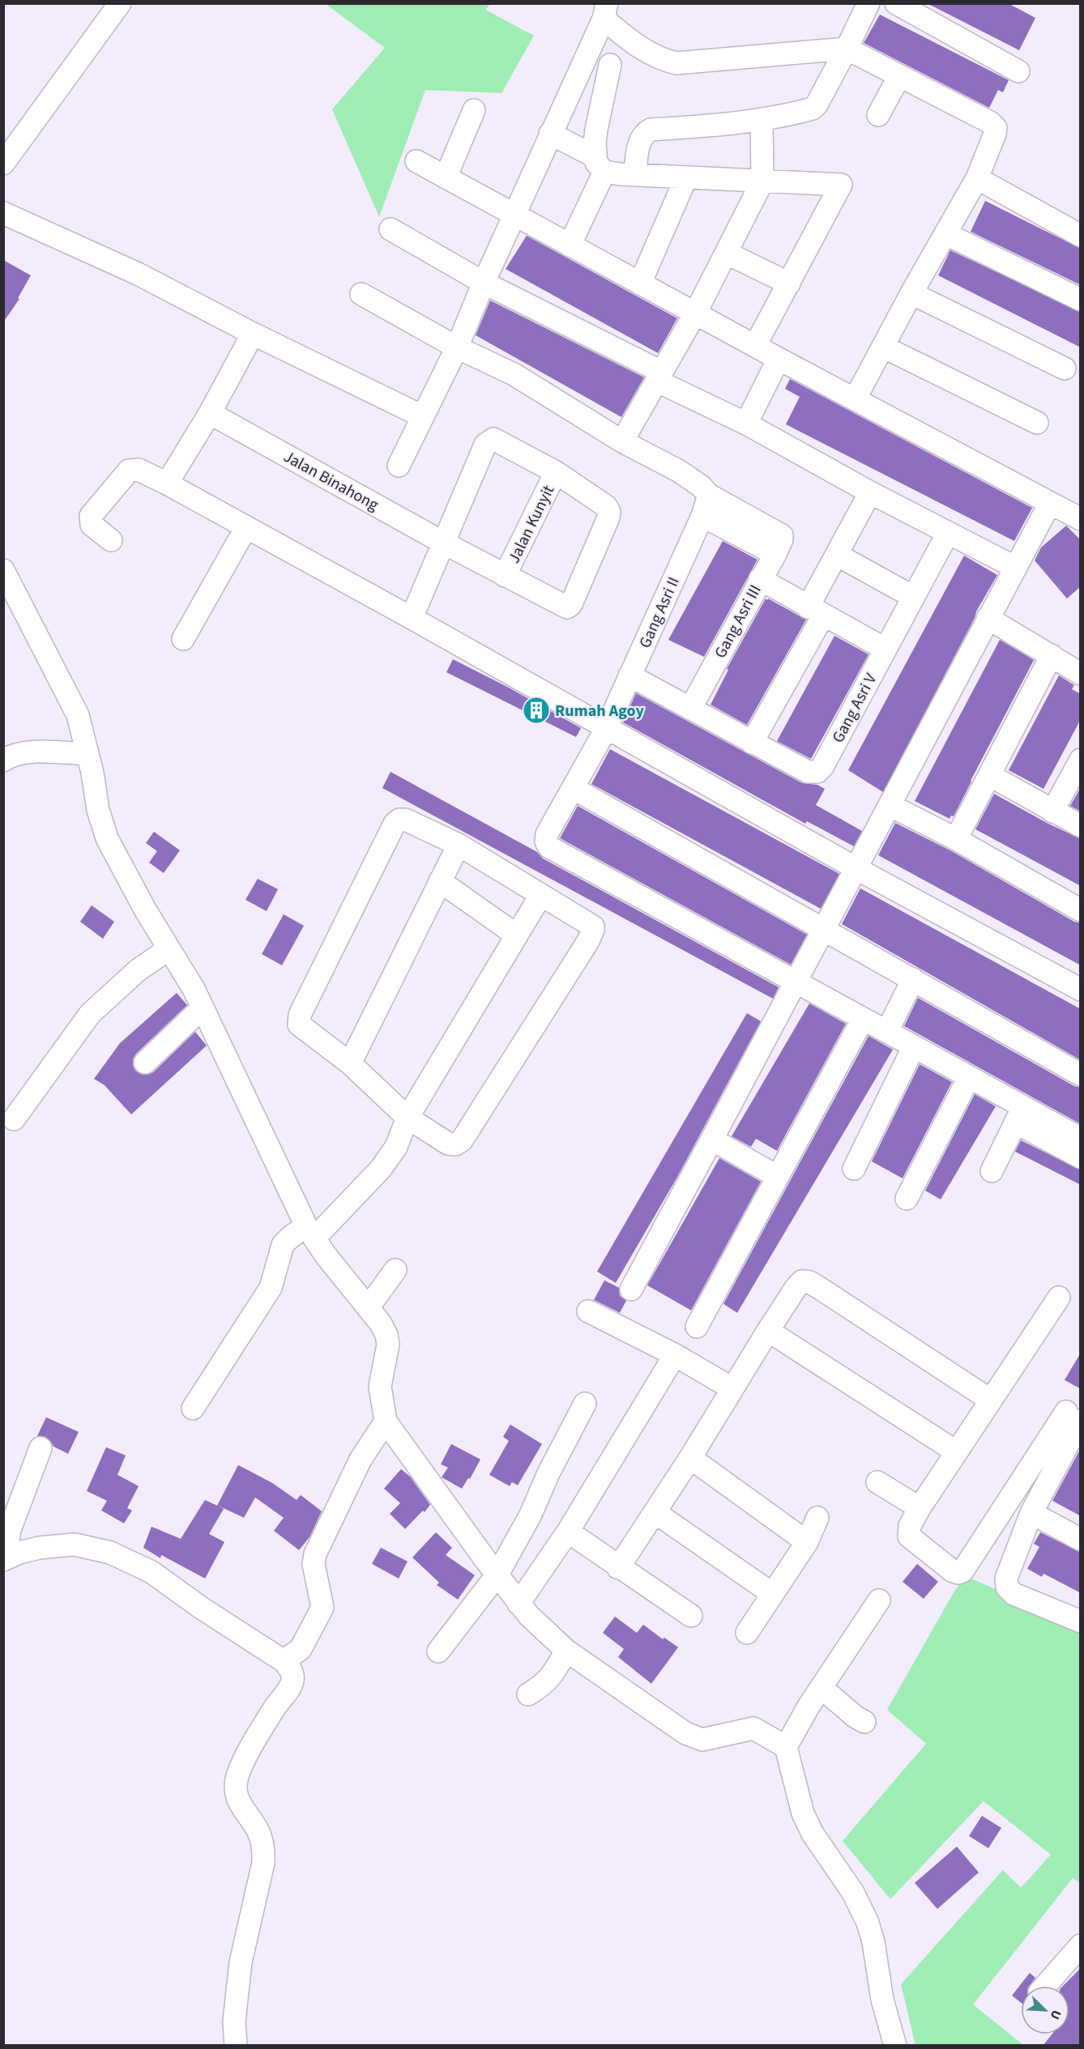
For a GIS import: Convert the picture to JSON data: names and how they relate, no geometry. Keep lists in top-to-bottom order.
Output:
{
  "streets": {
    "street": [
      "Jalan Binahong",
      "Jalan Kunyit",
      "Gang Asri II",
      "Gang Asri III",
      "Gang Asri V"
    ]
  },
  "crossings": [
    ["Jalan Binahong", "Jalan Kunyit"]
  ],
  "places": {
    "building": ["Rumah Agoy"]
  },
  "north": "bottom right"
}
